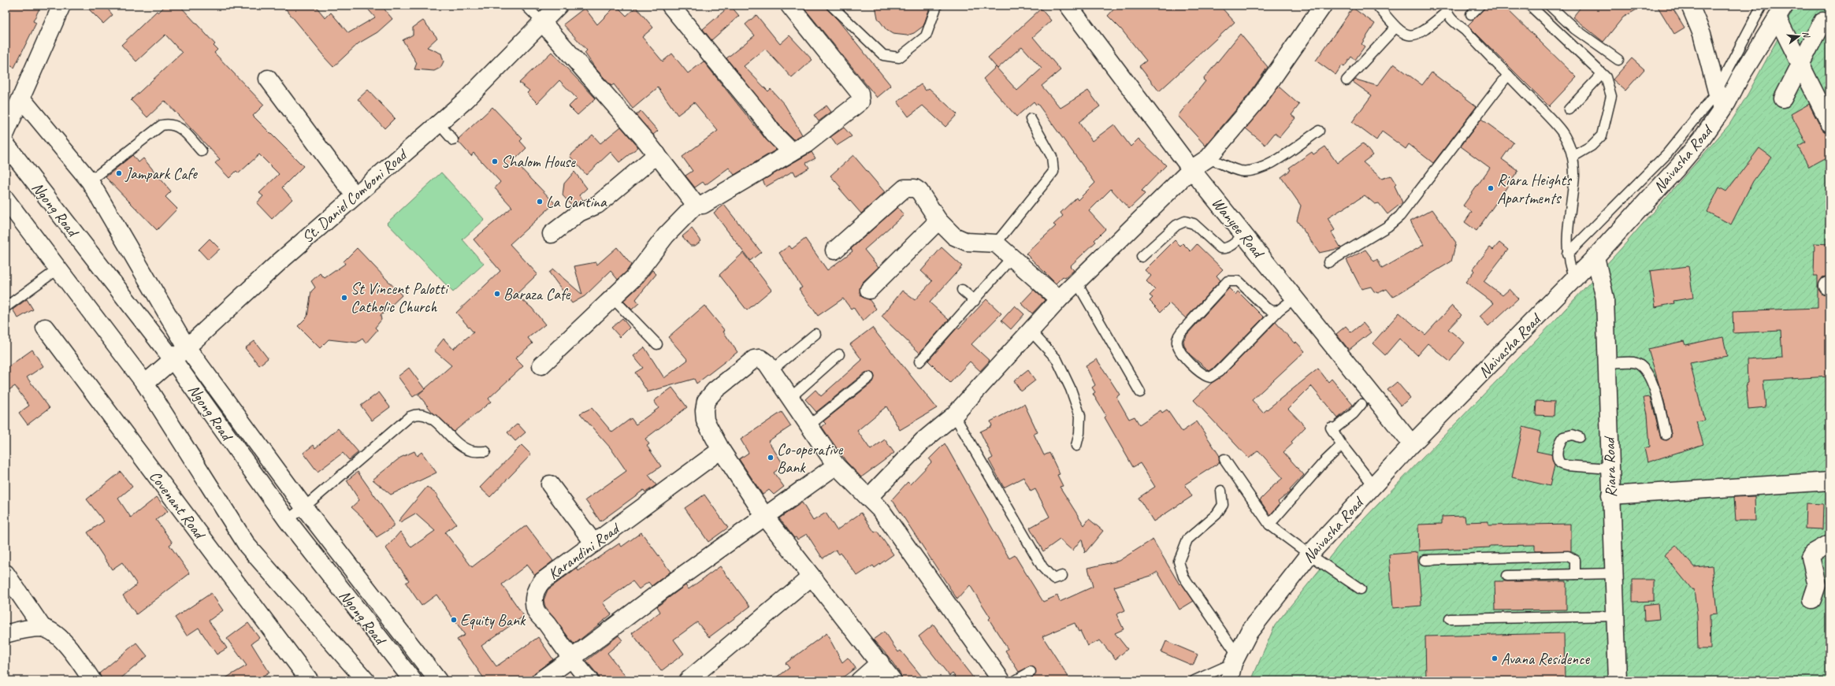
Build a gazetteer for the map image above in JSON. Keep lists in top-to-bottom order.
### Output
{
  "streets": {
    "street": [
      "Naivasha Road",
      "St. Daniel Comboni Road",
      "Ngong Road",
      "Wanyee Road",
      "Riara Road",
      "Covenant Road",
      "Karandini Road"
    ]
  },
  "crossings": [
    ["Naivasha Road", "Wanyee Road"],
    ["Naivasha Road", "Riara Road"],
    ["St. Daniel Comboni Road", "Ngong Road"]
  ],
  "places": [
    "Shalom House",
    "Jampark Cafe",
    "Riara Heights Apartments",
    "La Cantina",
    "Baraza Cafe",
    "St Vincent Palotti Catholic Church",
    "Co-operative Bank",
    "Equity Bank",
    "Avana Residence"
  ],
  "north": "right"
}
